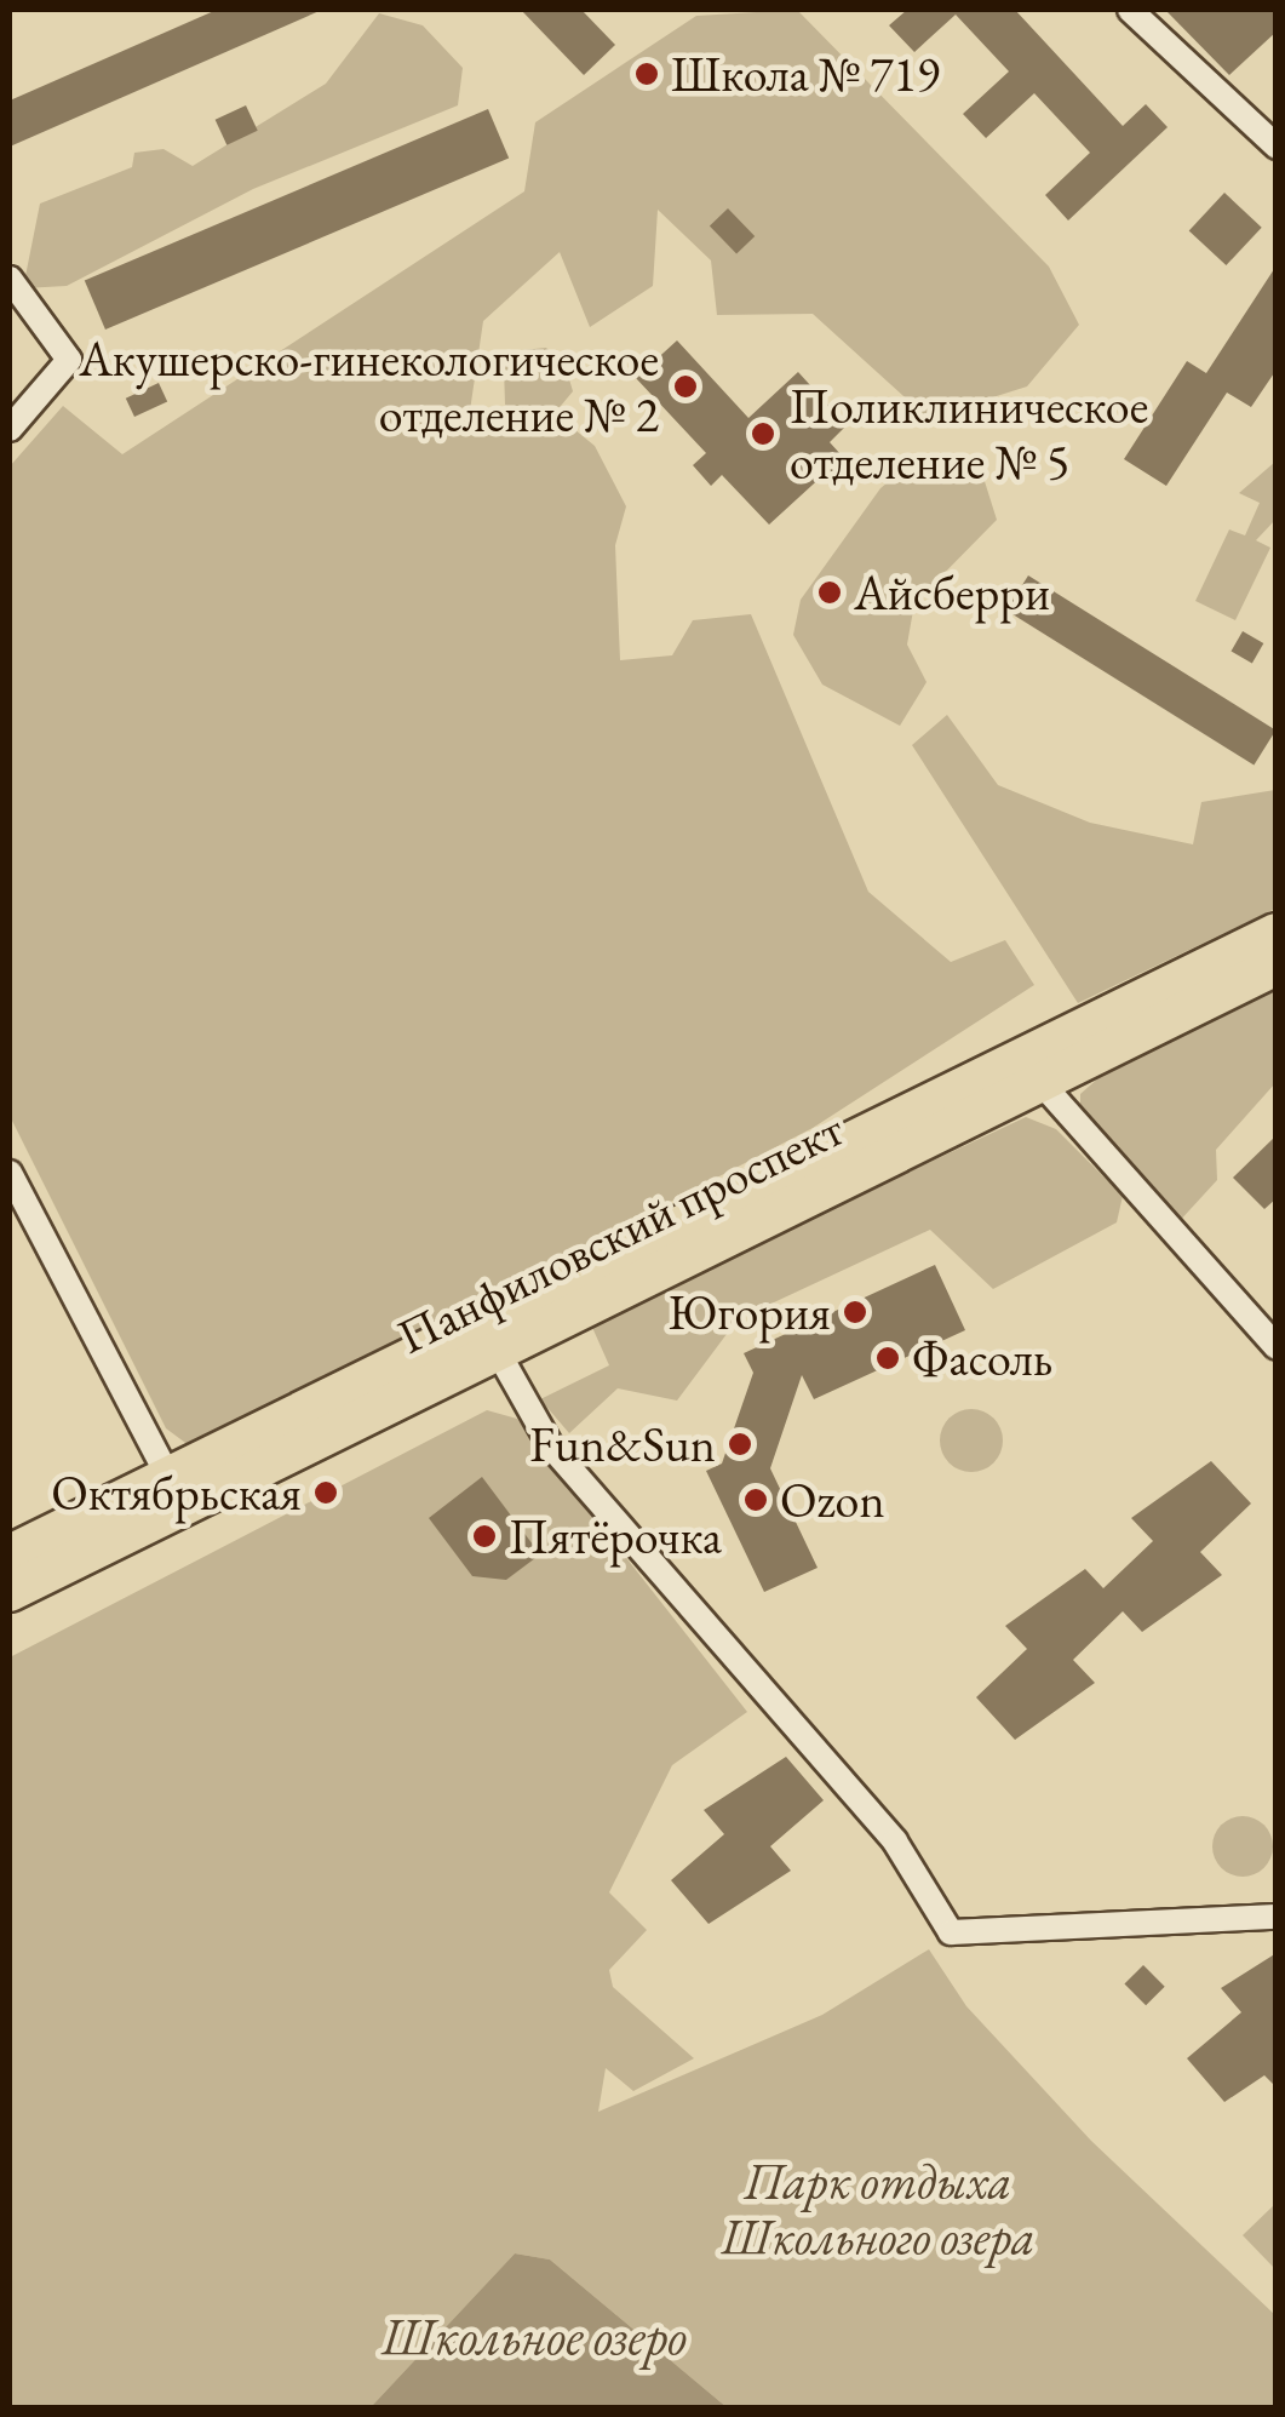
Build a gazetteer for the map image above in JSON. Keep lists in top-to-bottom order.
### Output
{
  "streets": {
    "main road": ["Панфиловский проспект"]
  },
  "water": ["Школьное озеро"],
  "parks": ["Парк отдыха Школьного озера"],
  "places": [
    "Школа № 719",
    "Акушерско-гинекологическое отделение № 2",
    "Поликлиническое отделение № 5",
    "Айсберри",
    "Югория",
    "Фасоль",
    "Fun&Sun",
    "Октябрьская",
    "Ozon",
    "Пятёрочка"
  ]
}
